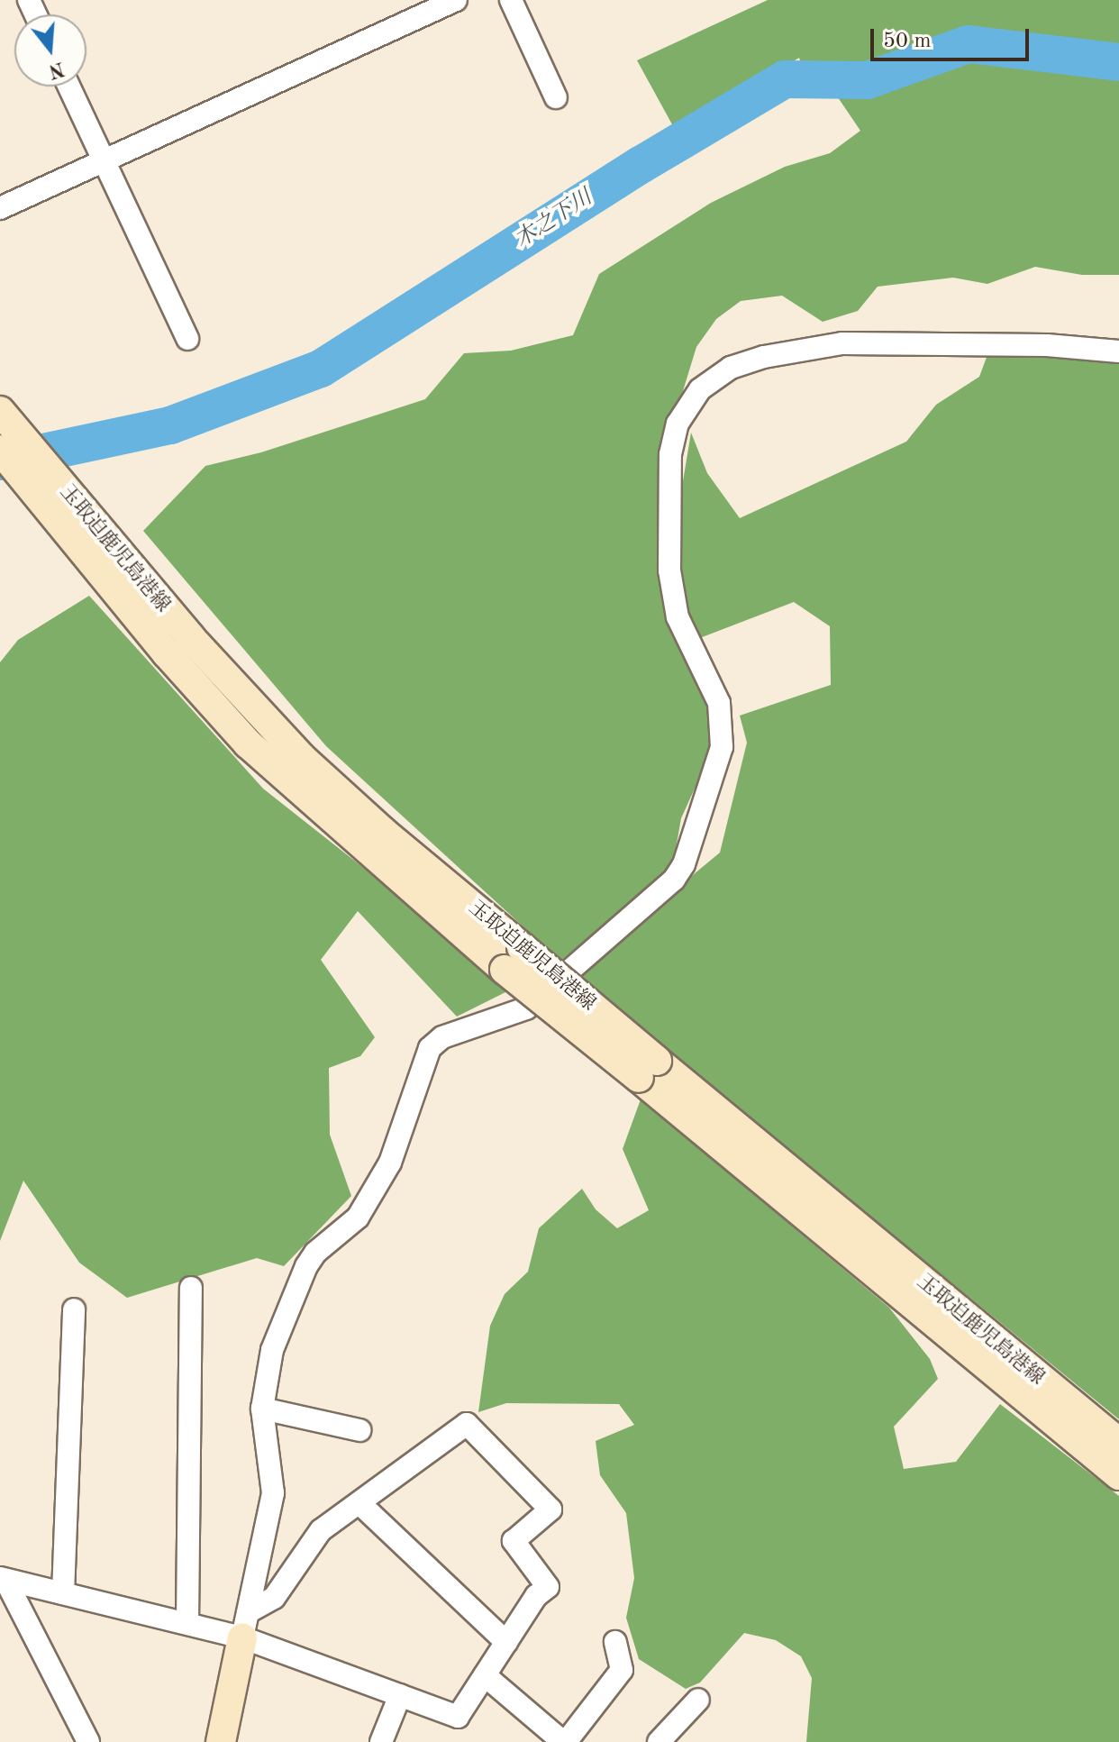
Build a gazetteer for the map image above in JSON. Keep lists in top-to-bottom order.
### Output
{
  "streets": {
    "main road": ["玉取迫鹿児島港線"]
  },
  "water": ["木之下川"],
  "scale_bar": "50 m",
  "north": "bottom"
}
